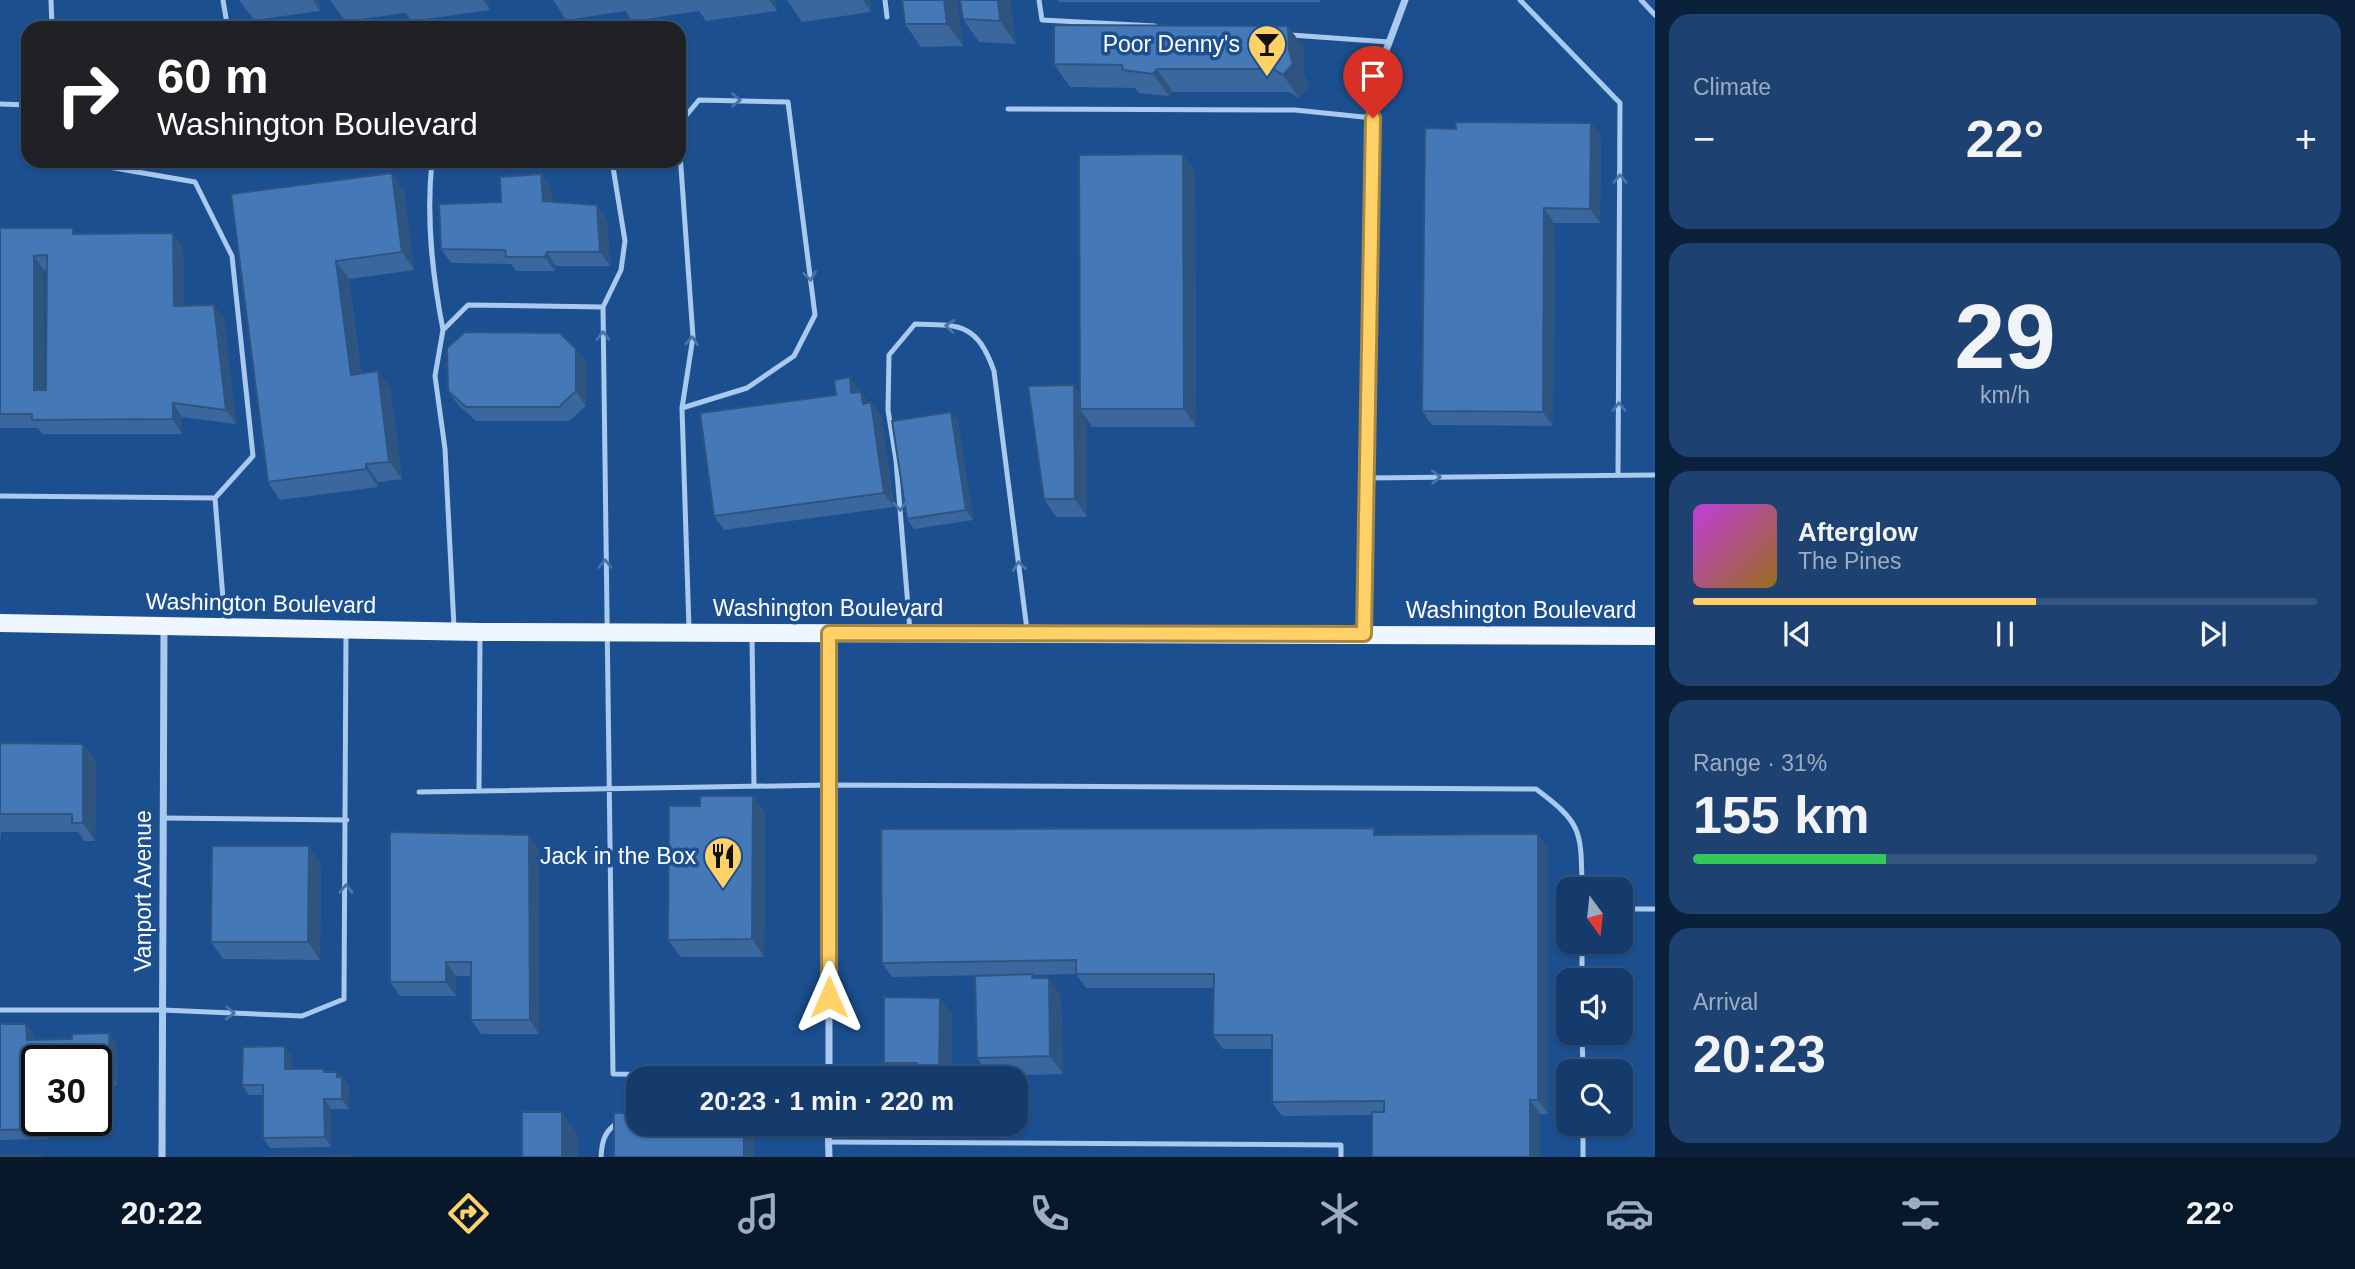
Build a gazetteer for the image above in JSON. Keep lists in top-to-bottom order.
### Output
{
  "streets": {
    "main road": ["Washington Boulevard"],
    "street": ["Vanport Avenue"]
  },
  "crossings": [
    ["Washington Boulevard", "Vanport Avenue"]
  ],
  "places": {
    "bar": ["Poor Denny's"],
    "restaurant": ["Jack in the Box"]
  },
  "north": "bottom",
  "page": {
    "tile": [
      "Climate",
      ["29", "km/h"],
      ["Range · 31%", "155 km"],
      ["Arrival", "20:23"]
    ],
    "turn": ["60 m", "Washington Boulevard"],
    "heat": ["−", "22°", "+"],
    "song": ["Afterglow", "The Pines"],
    "limit": "30",
    "trip": "20:23 · 1 min · 220 m",
    "tabs": ["20:22", "22°"]
  }
}
